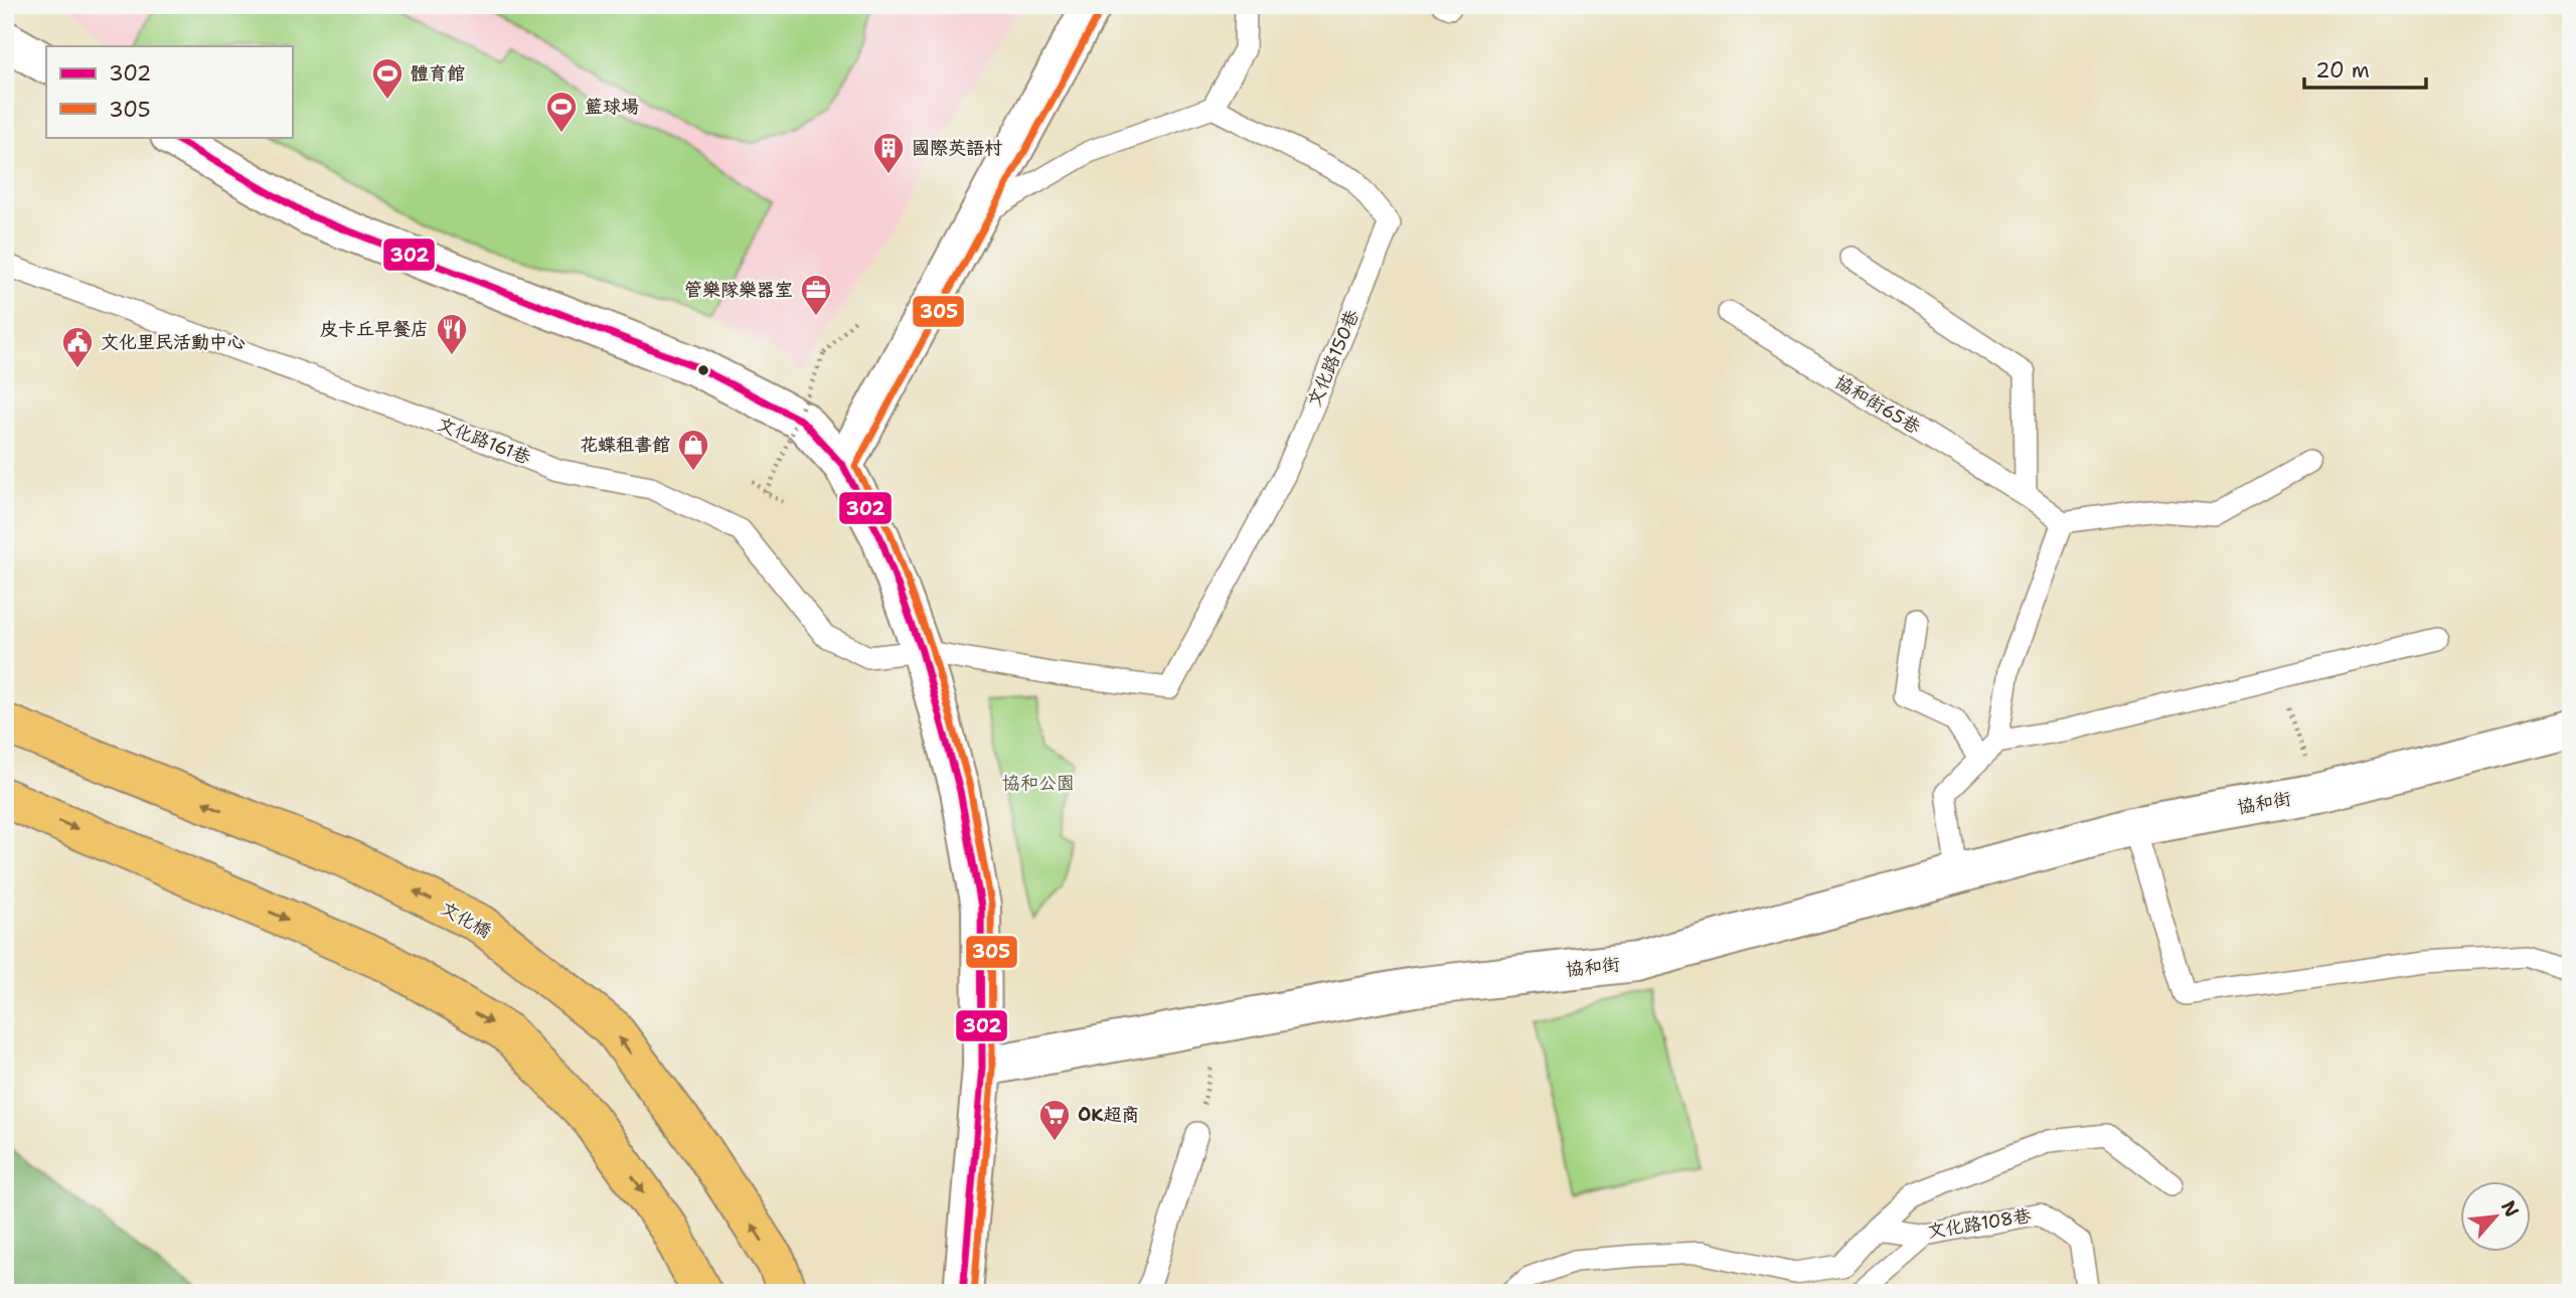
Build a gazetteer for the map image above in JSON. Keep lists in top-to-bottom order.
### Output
{
  "streets": {
    "main road": ["文化橋"],
    "street": ["協和街"],
    "lane": [
      "文化路150巷",
      "協和街65巷",
      "文化路161巷",
      "文化路108巷"
    ]
  },
  "crossings": [
    ["文化路150巷", "文化路161巷"]
  ],
  "parks": ["協和公園"],
  "places": {
    "sports": ["體育館", "籃球場"],
    "building": ["國際英語村"],
    "office": ["管樂隊樂器室"],
    "restaurant": ["皮卡丘早餐店"],
    "public building": ["文化里民活動中心"],
    "shop": ["花蝶租書館"],
    "supermarket": ["OK超商"]
  },
  "lines": ["transit line 305", "transit line 302"],
  "legend": ["302", "305"],
  "scale_bar": "20 m",
  "north": "top right"
}
